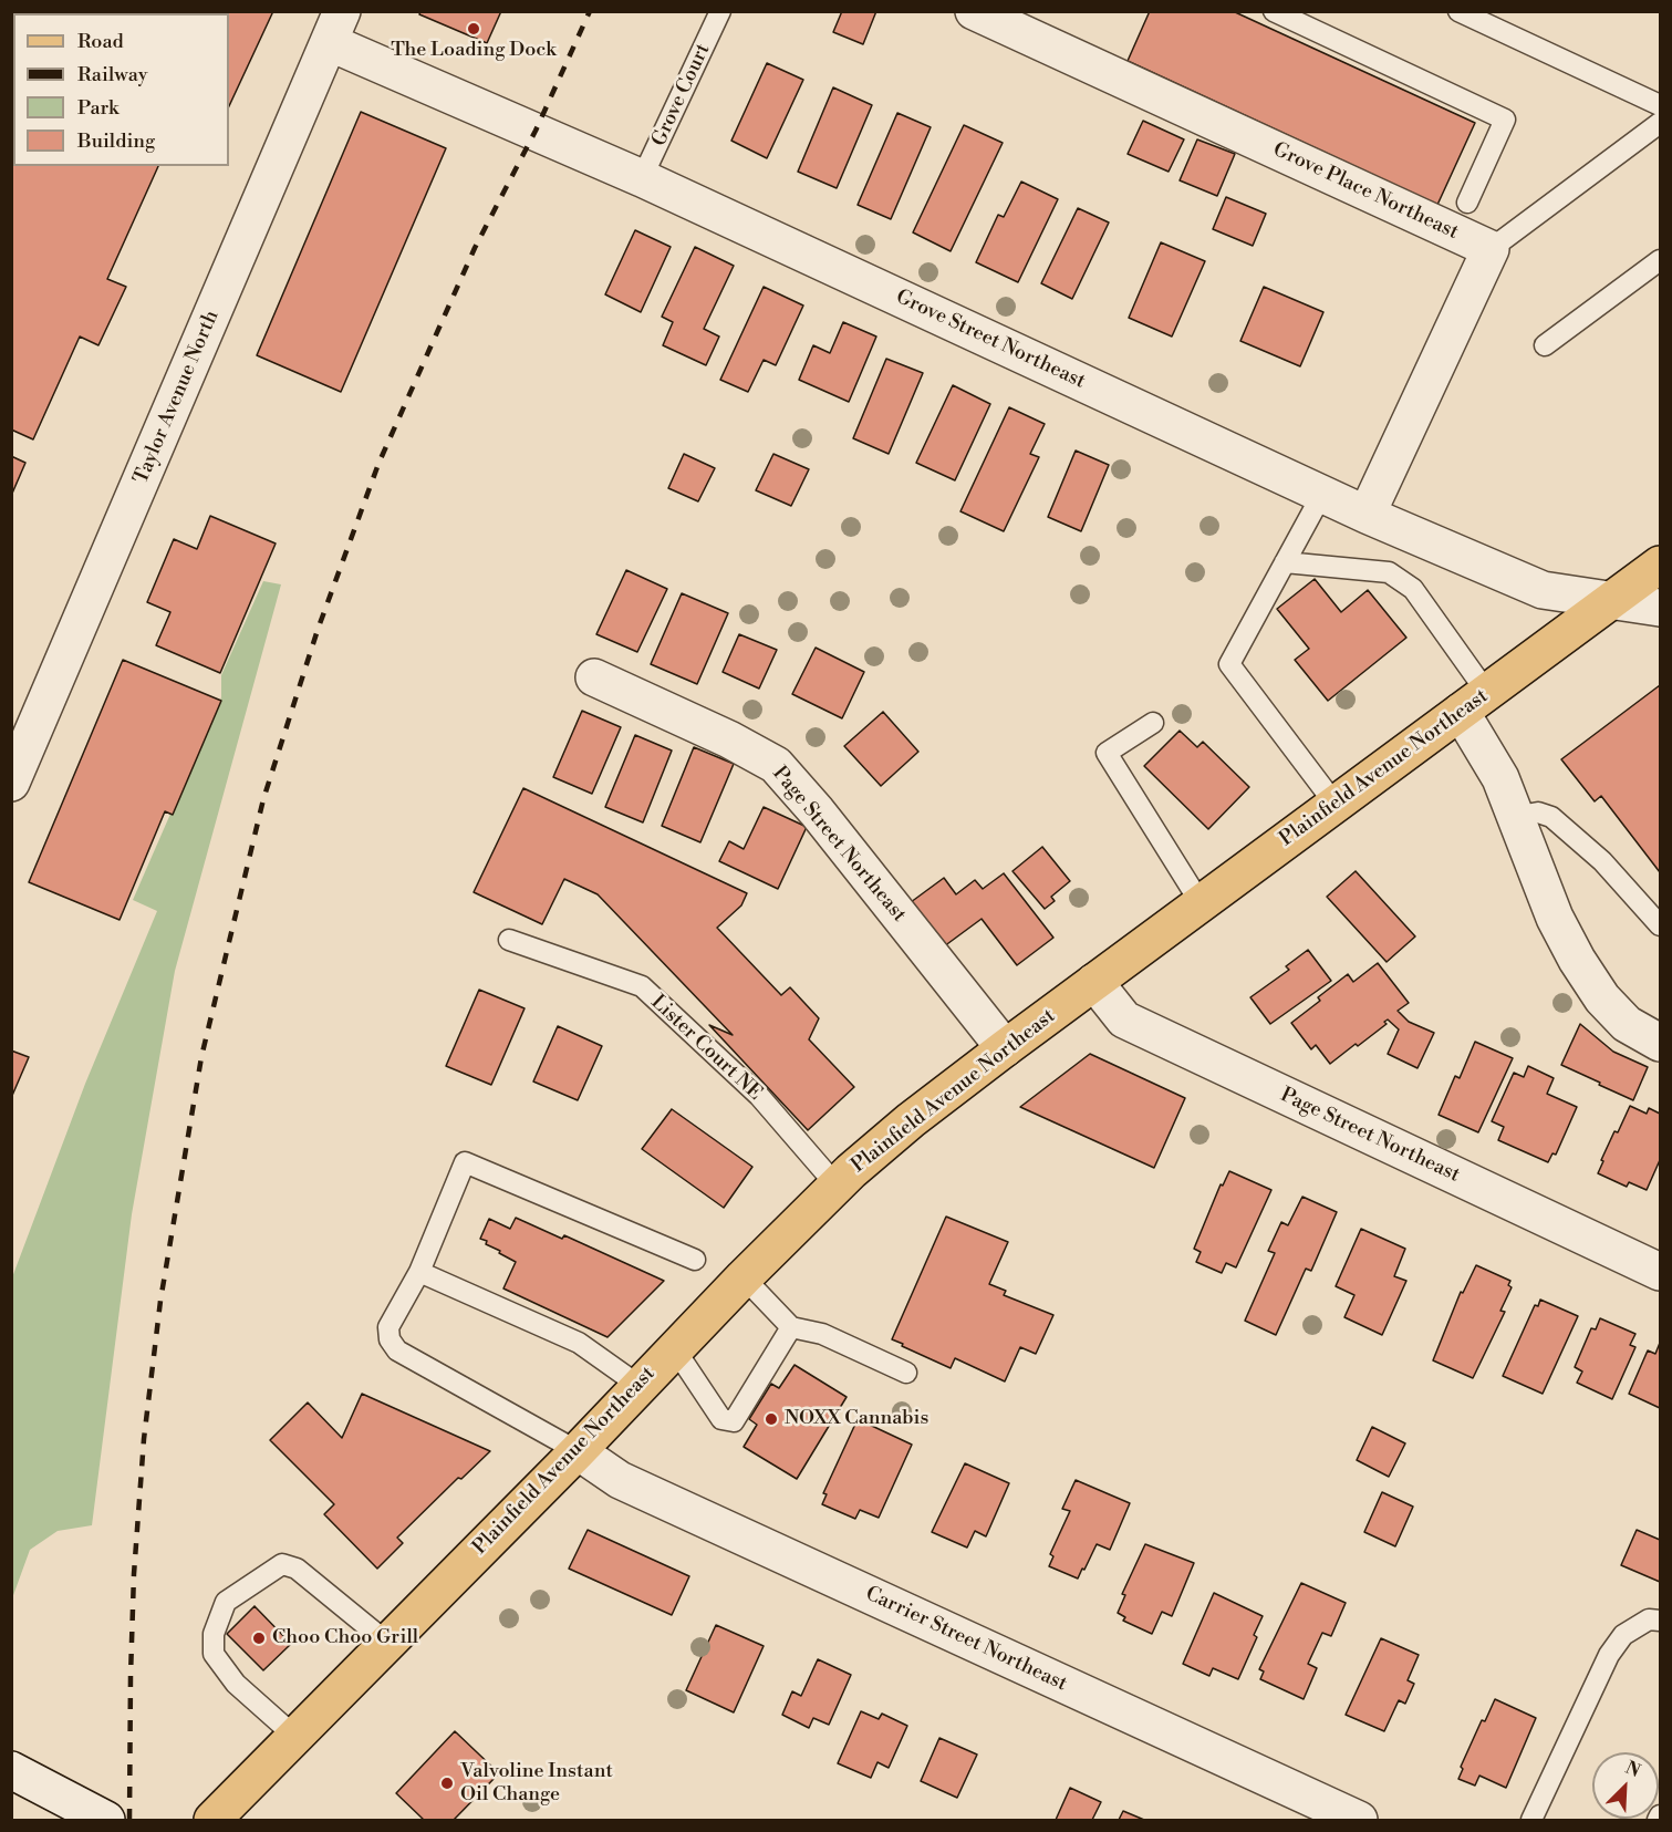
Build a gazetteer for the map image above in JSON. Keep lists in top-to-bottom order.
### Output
{
  "streets": {
    "main road": ["Plainfield Avenue Northeast"],
    "street": [
      "Grove Place Northeast",
      "Grove Street Northeast",
      "Taylor Avenue North",
      "Page Street Northeast",
      "Carrier Street Northeast"
    ],
    "lane": ["Grove Court", "Lister Court NE"]
  },
  "crossings": [
    ["Grove Court", "Grove Street Northeast"],
    ["Grove Street Northeast", "Taylor Avenue North"],
    ["Grove Street Northeast", "Plainfield Avenue Northeast"],
    ["Plainfield Avenue Northeast", "Page Street Northeast"],
    ["Plainfield Avenue Northeast", "Lister Court NE"],
    ["Plainfield Avenue Northeast", "Carrier Street Northeast"]
  ],
  "places": [
    "The Loading Dock",
    "NOXX Cannabis",
    "Choo Choo Grill",
    "Valvoline Instant Oil Change"
  ],
  "legend": [
    "Road",
    "Railway",
    "Park",
    "Building"
  ],
  "north": "top right"
}
